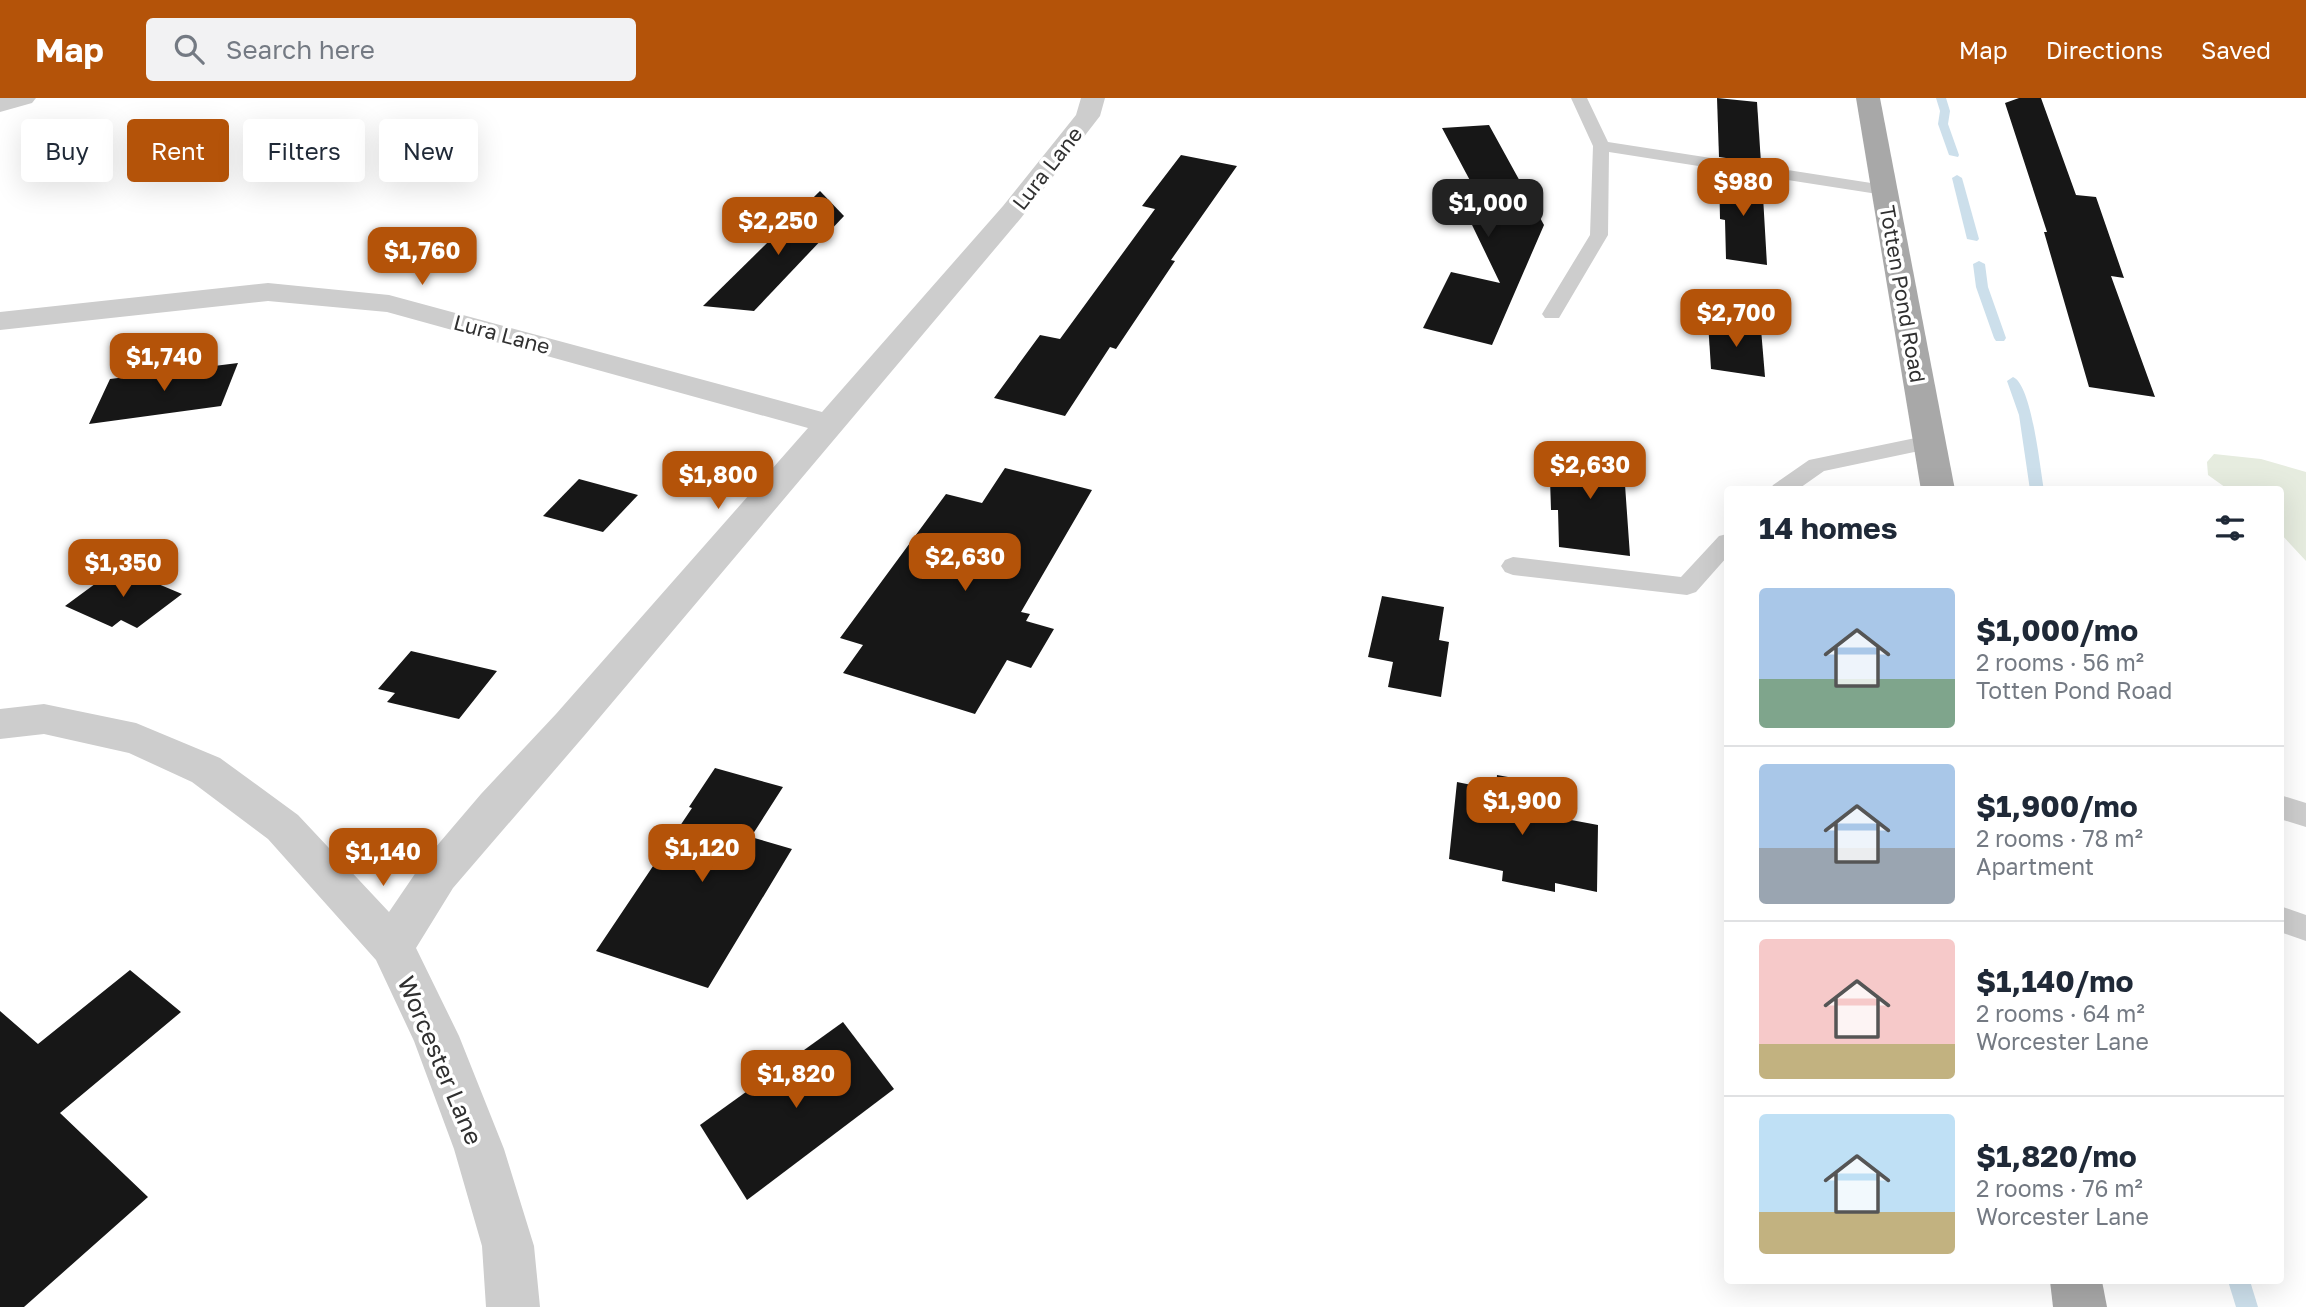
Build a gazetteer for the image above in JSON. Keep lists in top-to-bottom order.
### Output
{
  "streets": {
    "main road": ["Totten Pond Road"],
    "street": ["Lura Lane", "Worcester Lane"]
  },
  "crossings": [
    ["Lura Lane", "Worcester Lane"]
  ],
  "page": {
    "header": "Map",
    "search": "Search here",
    "nav": ["Map", "Directions", "Saved"],
    "chip": [
      "Buy",
      "Rent",
      "Filters",
      "New"
    ],
    "price": [
      "$980",
      "$1,000",
      "$2,250",
      "$1,760",
      "$2,700",
      "$1,740",
      "$2,630",
      "$1,800",
      "$2,630",
      "$1,350",
      "$1,900",
      "$1,120",
      "$1,140",
      "$1,820"
    ],
    "heading": "14 homes",
    "list": [
      {
        "name": "$1,000/mo",
        "note": "2 rooms · 56 m² · Totten Pond Road"
      },
      {
        "name": "$1,900/mo",
        "note": "2 rooms · 78 m² · Apartment"
      },
      {
        "name": "$1,140/mo",
        "note": "2 rooms · 64 m² · Worcester Lane"
      },
      {
        "name": "$1,820/mo",
        "note": "2 rooms · 76 m² · Worcester Lane"
      }
    ]
  }
}
